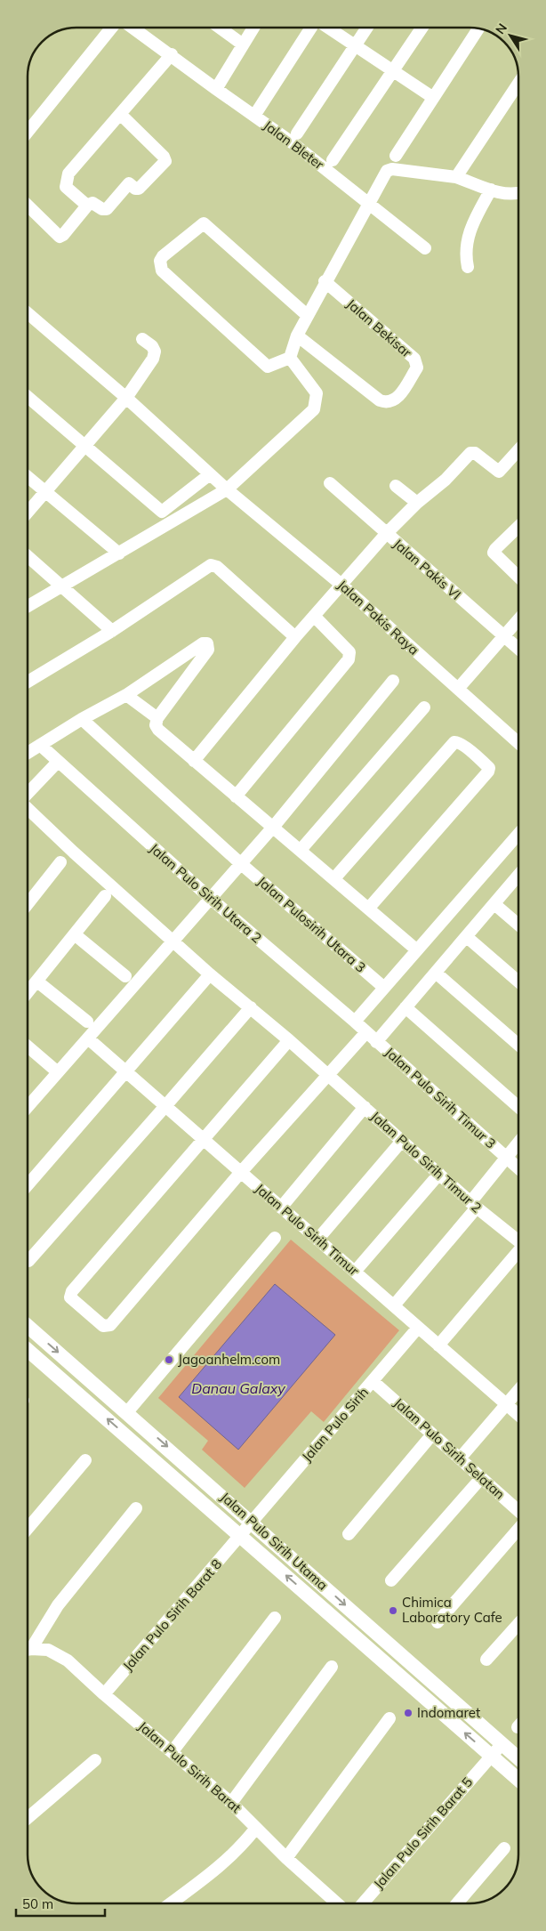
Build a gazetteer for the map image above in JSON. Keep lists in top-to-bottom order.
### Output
{
  "streets": {
    "main road": ["Jalan Pulo Sirih Utama"],
    "street": [
      "Jalan Bleter",
      "Jalan Bekisar",
      "Jalan Pakis VI",
      "Jalan Pakis Raya",
      "Jalan Pulo Sirih Utara 2",
      "Jalan Pulosirih Utara 3",
      "Jalan Pulo Sirih Timur 3",
      "Jalan Pulo Sirih Timur 2",
      "Jalan Pulo Sirih Timur",
      "Jalan Pulo Sirih",
      "Jalan Pulo Sirih Selatan",
      "Jalan Pulo Sirih Barat 8",
      "Jalan Pulo Sirih Barat",
      "Jalan Pulo Sirih Barat 5"
    ]
  },
  "crossings": [
    ["Jalan Pulo Sirih Utara 2", "Jalan Pulo Sirih Timur 3"],
    ["Jalan Pulo Sirih Timur", "Jalan Pulo Sirih"],
    ["Jalan Pulo Sirih", "Jalan Pulo Sirih Selatan"],
    ["Jalan Pulo Sirih", "Jalan Pulo Sirih Utama"],
    ["Jalan Pulo Sirih", "Jalan Pulo Sirih Barat 8"],
    ["Jalan Pulo Sirih Utama", "Jalan Pulo Sirih Barat 8"],
    ["Jalan Pulo Sirih Utama", "Jalan Pulo Sirih Barat 5"],
    ["Jalan Pulo Sirih Barat 8", "Jalan Pulo Sirih Barat"]
  ],
  "water": ["Danau Galaxy"],
  "places": ["Jagoanhelm.com", "Chimica Laboratory Cafe", "Indomaret"],
  "scale_bar": "50 m",
  "north": "top left"
}
